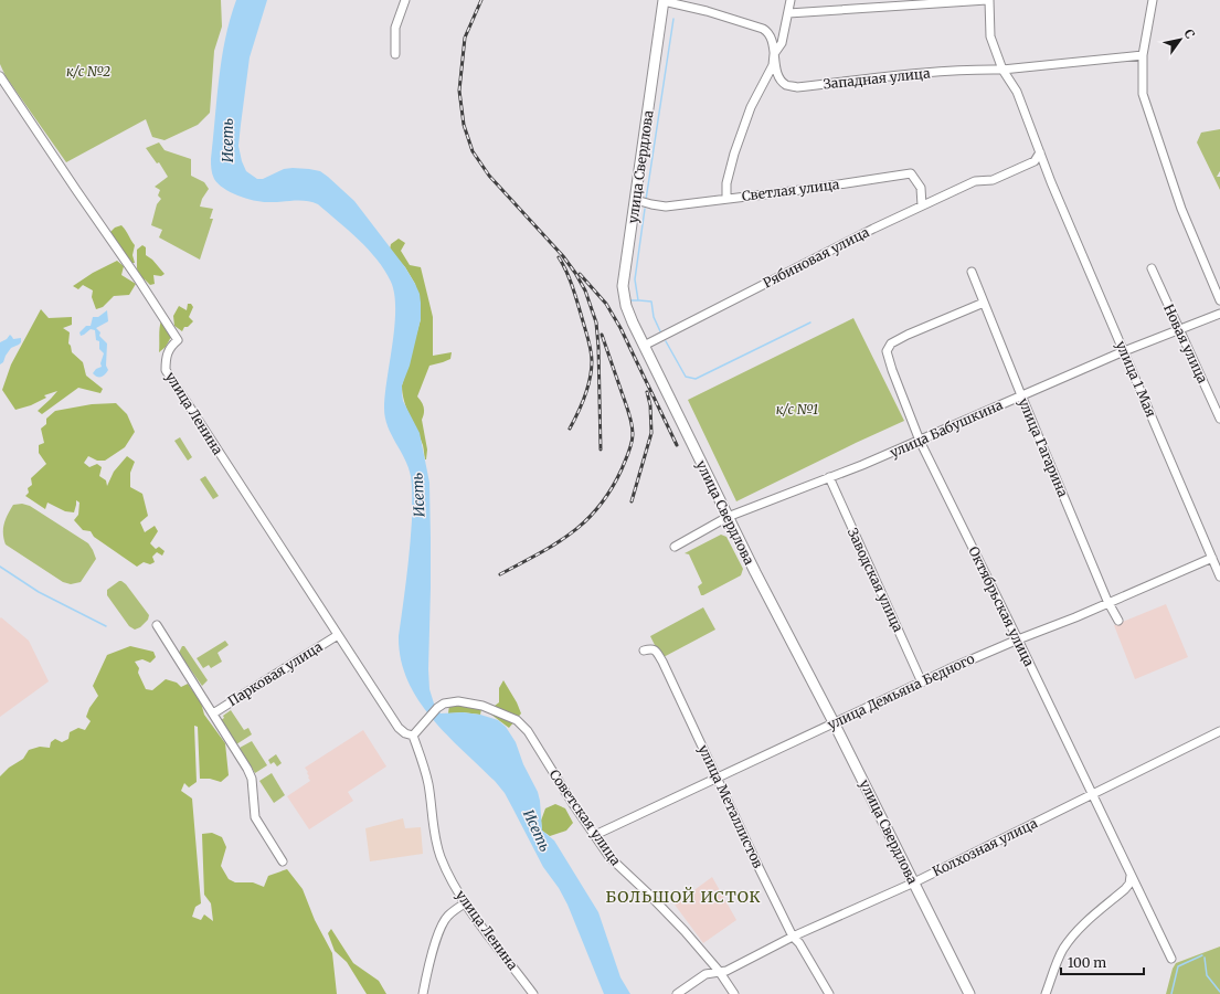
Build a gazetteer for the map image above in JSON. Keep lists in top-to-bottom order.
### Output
{
  "streets": {
    "main road": ["улица Свердлова"],
    "street": [
      "Западная улица",
      "Светлая улица",
      "Рябиновая улица",
      "Новая улица",
      "улица 1 Мая",
      "улица Ленина",
      "улица Бабушкина",
      "улица Гагарина",
      "Заводская улица",
      "Октябрьская улица",
      "Парковая улица",
      "улица Демьяна Бедного",
      "улица Металлистов",
      "Советская улица",
      "Колхозная улица"
    ]
  },
  "crossings": [
    ["Западная улица", "улица Свердлова"],
    ["Западная улица", "Светлая улица"],
    ["Западная улица", "улица 1 Мая"],
    ["улица Свердлова", "Светлая улица"],
    ["улица Свердлова", "Рябиновая улица"],
    ["улица Свердлова", "улица Бабушкина"],
    ["улица Свердлова", "улица Демьяна Бедного"],
    ["улица Свердлова", "Колхозная улица"],
    ["Светлая улица", "Рябиновая улица"],
    ["Рябиновая улица", "улица 1 Мая"],
    ["Новая улица", "улица Бабушкина"],
    ["улица 1 Мая", "улица Бабушкина"],
    ["улица 1 Мая", "улица Демьяна Бедного"],
    ["улица Ленина", "Парковая улица"],
    ["улица Ленина", "Советская улица"],
    ["улица Бабушкина", "улица Гагарина"],
    ["улица Бабушкина", "Заводская улица"],
    ["улица Бабушкина", "Октябрьская улица"],
    ["улица Гагарина", "Октябрьская улица"],
    ["улица Гагарина", "улица Демьяна Бедного"],
    ["Заводская улица", "улица Демьяна Бедного"],
    ["Октябрьская улица", "улица Демьяна Бедного"],
    ["Октябрьская улица", "Колхозная улица"],
    ["улица Демьяна Бедного", "улица Металлистов"],
    ["улица Демьяна Бедного", "Советская улица"],
    ["улица Металлистов", "Колхозная улица"],
    ["Советская улица", "Колхозная улица"]
  ],
  "districts": ["БОЛЬШОЙ ИСТОК"],
  "water": ["Исеть"],
  "parks": ["к/с №2", "к/с №1"],
  "scale_bar": "100 m",
  "north": "top right"
}
